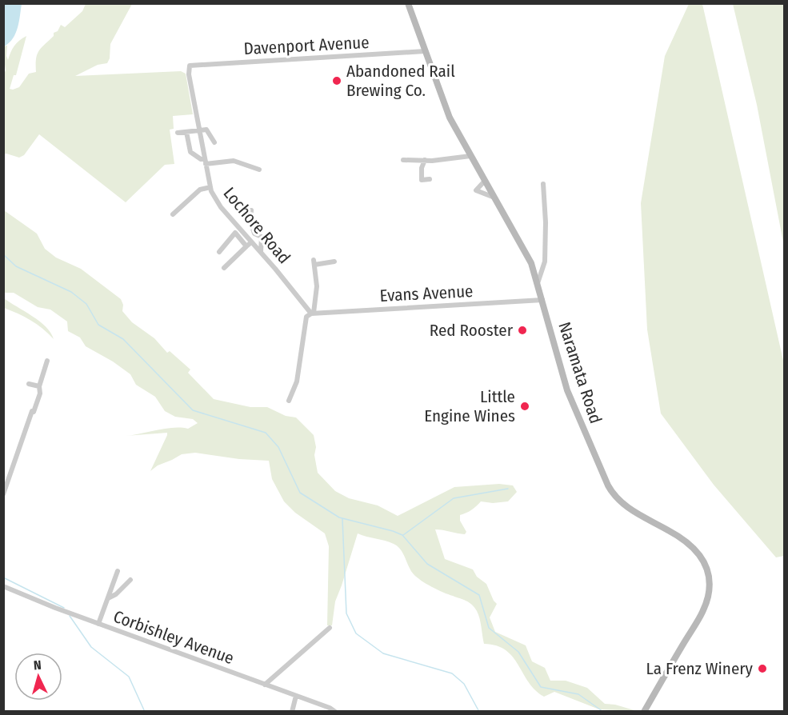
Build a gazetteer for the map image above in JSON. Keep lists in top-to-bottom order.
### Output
{
  "streets": {
    "main road": ["Naramata Road"],
    "street": [
      "Davenport Avenue",
      "Lochore Road",
      "Evans Avenue",
      "Corbishley Avenue"
    ]
  },
  "crossings": [
    ["Davenport Avenue", "Lochore Road"],
    ["Davenport Avenue", "Naramata Road"],
    ["Lochore Road", "Evans Avenue"],
    ["Evans Avenue", "Naramata Road"]
  ],
  "places": [
    "Abandoned Rail Brewing Co.",
    "Red Rooster",
    "Little Engine Wines",
    "La Frenz Winery"
  ],
  "north": "top"
}
